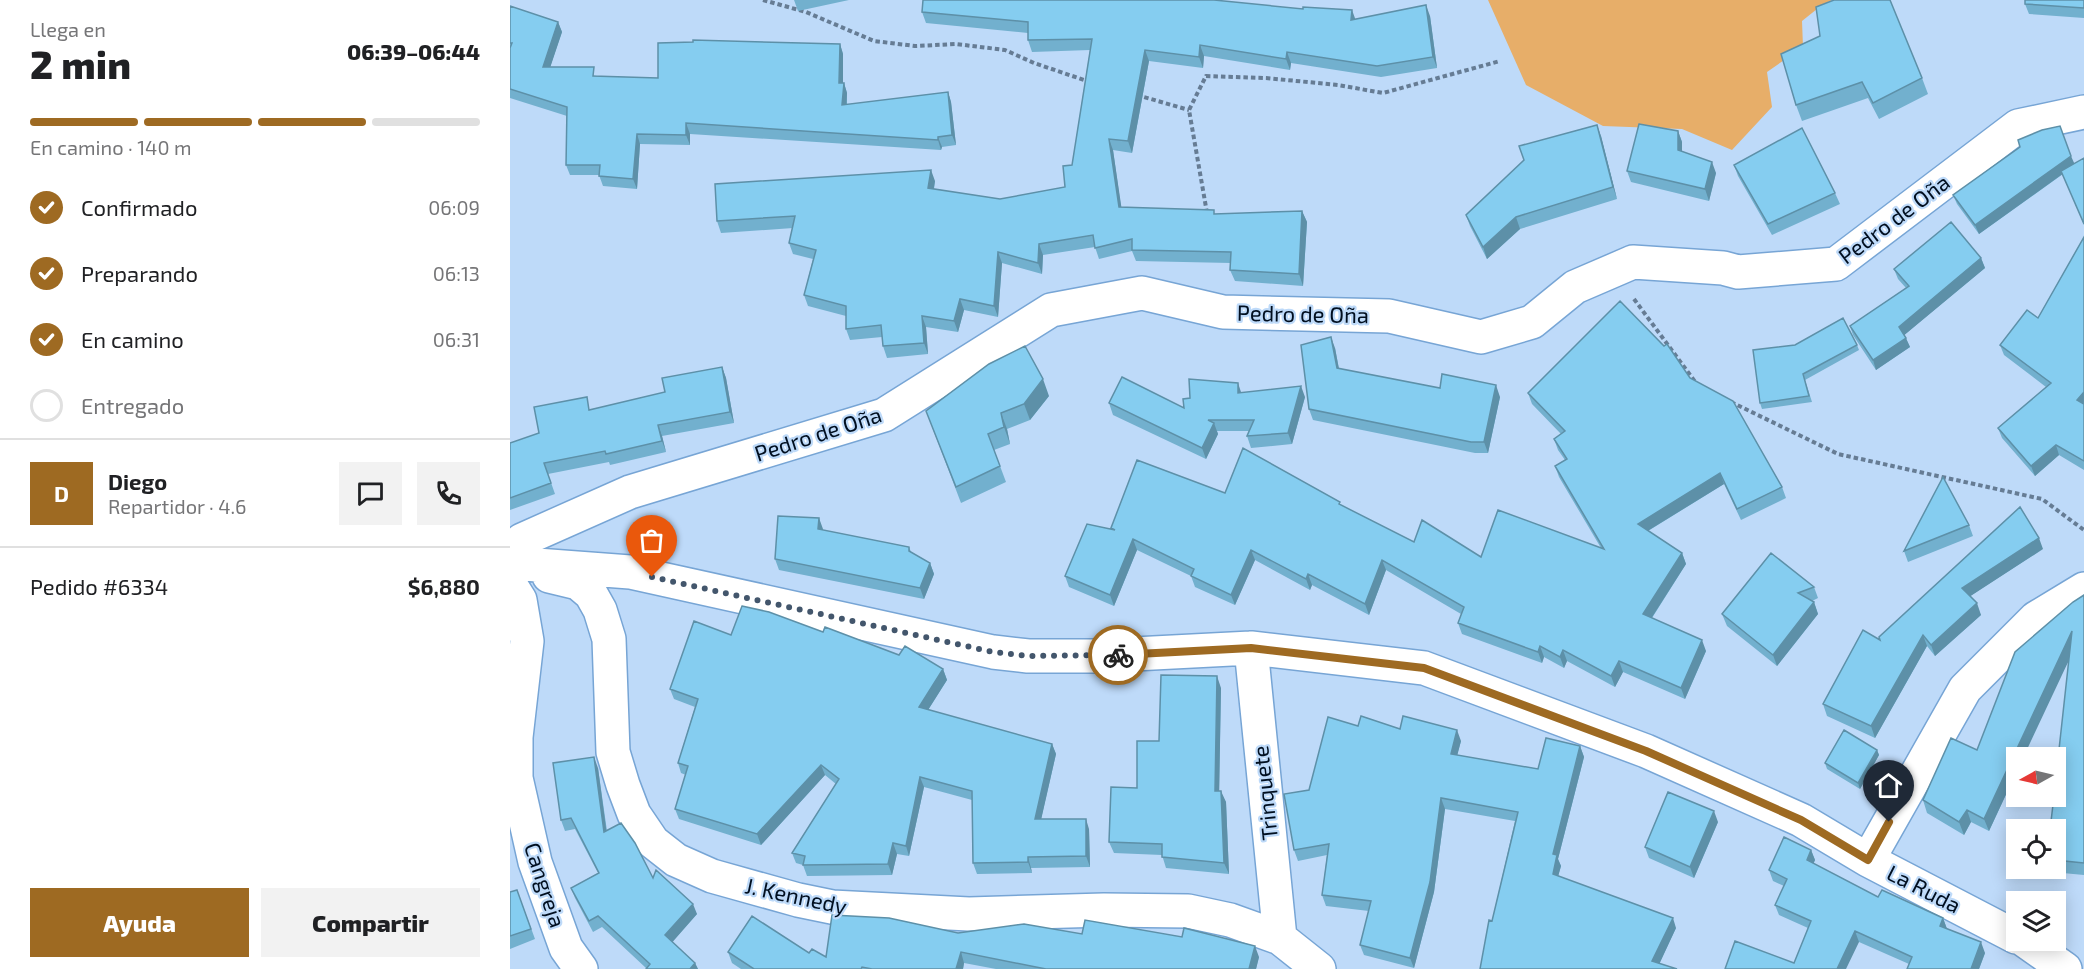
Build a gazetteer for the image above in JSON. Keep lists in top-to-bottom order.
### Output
{
  "streets": {
    "street": [
      "Pedro de Oña",
      "Trinquete",
      "Cangreja",
      "La Ruda",
      "J. Kennedy"
    ]
  },
  "crossings": [
    ["Trinquete", "La Ruda"],
    ["Trinquete", "J. Kennedy"],
    ["La Ruda", "J. Kennedy"]
  ],
  "north": "left",
  "page": {
    "heading": ["2 min", "Llega en", "06:39–06:44"],
    "panel": [
      "Diego",
      "Repartidor · 4.6",
      "Pedido #6334",
      "$6,880"
    ],
    "bar": "En camino · 140 m",
    "list": [
      ["Confirmado", "06:09"],
      ["Preparando", "06:13"],
      ["En camino", "06:31"],
      "Entregado"
    ],
    "round": "D",
    "buttons": ["Ayuda", "Compartir"]
  }
}
